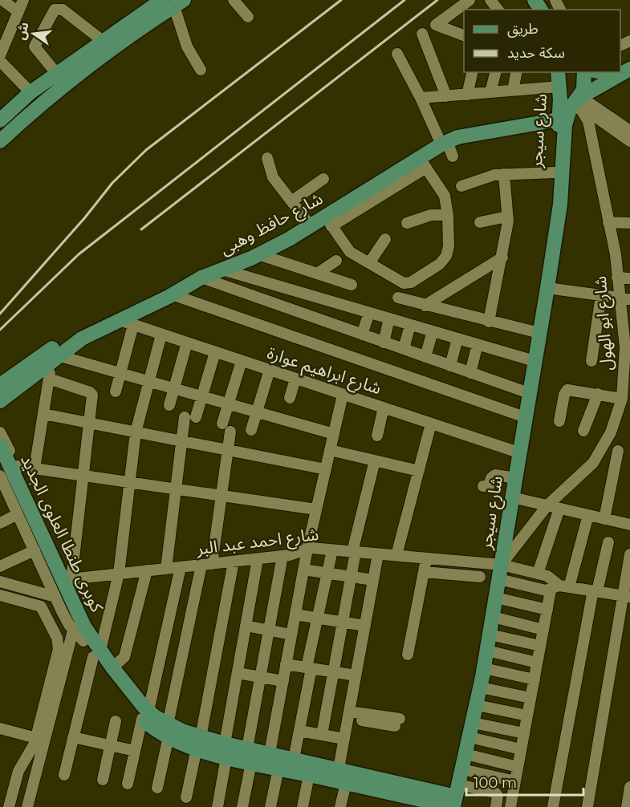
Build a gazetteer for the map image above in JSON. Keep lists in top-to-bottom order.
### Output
{
  "streets": {
    "main road": ["شارع سيجر", "شارع حافظ وهبى", "كوبرى طنطا العلوى الجديد"],
    "street": ["شارع ابو الهول", "شارع ابراهيم عوارة", "شارع احمد عبد البر"]
  },
  "crossings": [
    ["شارع سيجر", "شارع حافظ وهبى"],
    ["شارع سيجر", "شارع ابو الهول"],
    ["شارع سيجر", "شارع ابراهيم عوارة"],
    ["شارع سيجر", "شارع احمد عبد البر"],
    ["شارع حافظ وهبى", "شارع ابراهيم عوارة"],
    ["شارع ابو الهول", "شارع احمد عبد البر"],
    ["كوبرى طنطا العلوى الجديد", "شارع احمد عبد البر"]
  ],
  "legend": ["طريق", "سكة حديد"],
  "scale_bar": "100 m",
  "north": "left"
}
